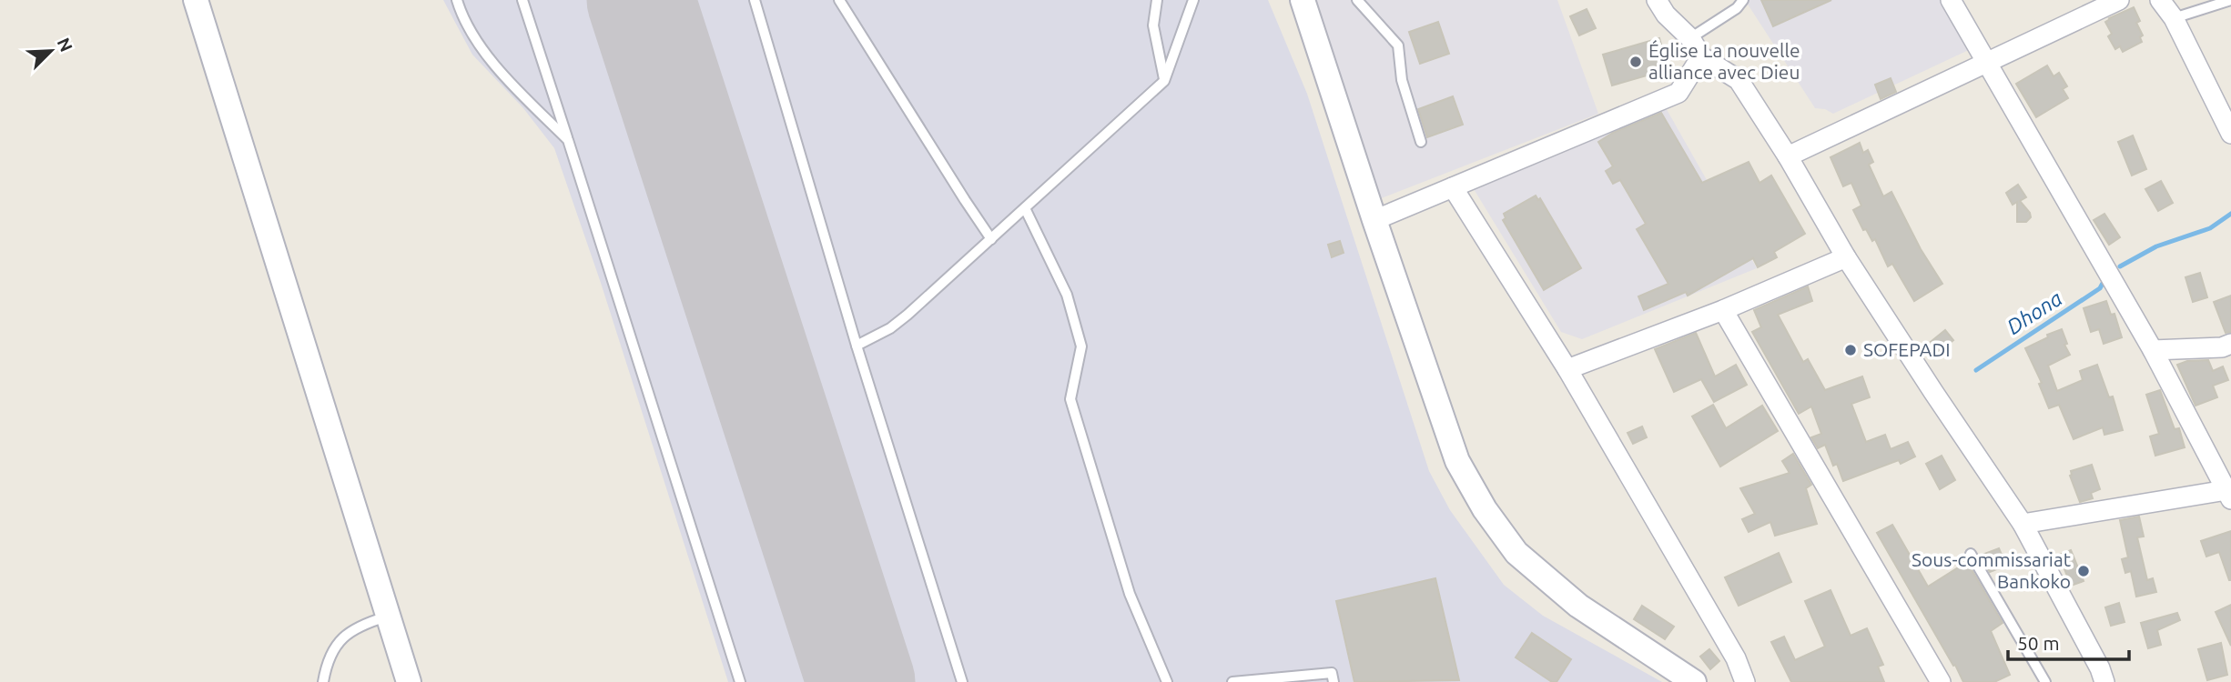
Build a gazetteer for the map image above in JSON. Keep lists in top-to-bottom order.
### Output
{
  "water": ["Dhona"],
  "places": ["Église La nouvelle alliance avec Dieu", "SOFEPADI", "Sous-commissariat Bankoko"],
  "scale_bar": "50 m",
  "north": "top right"
}
